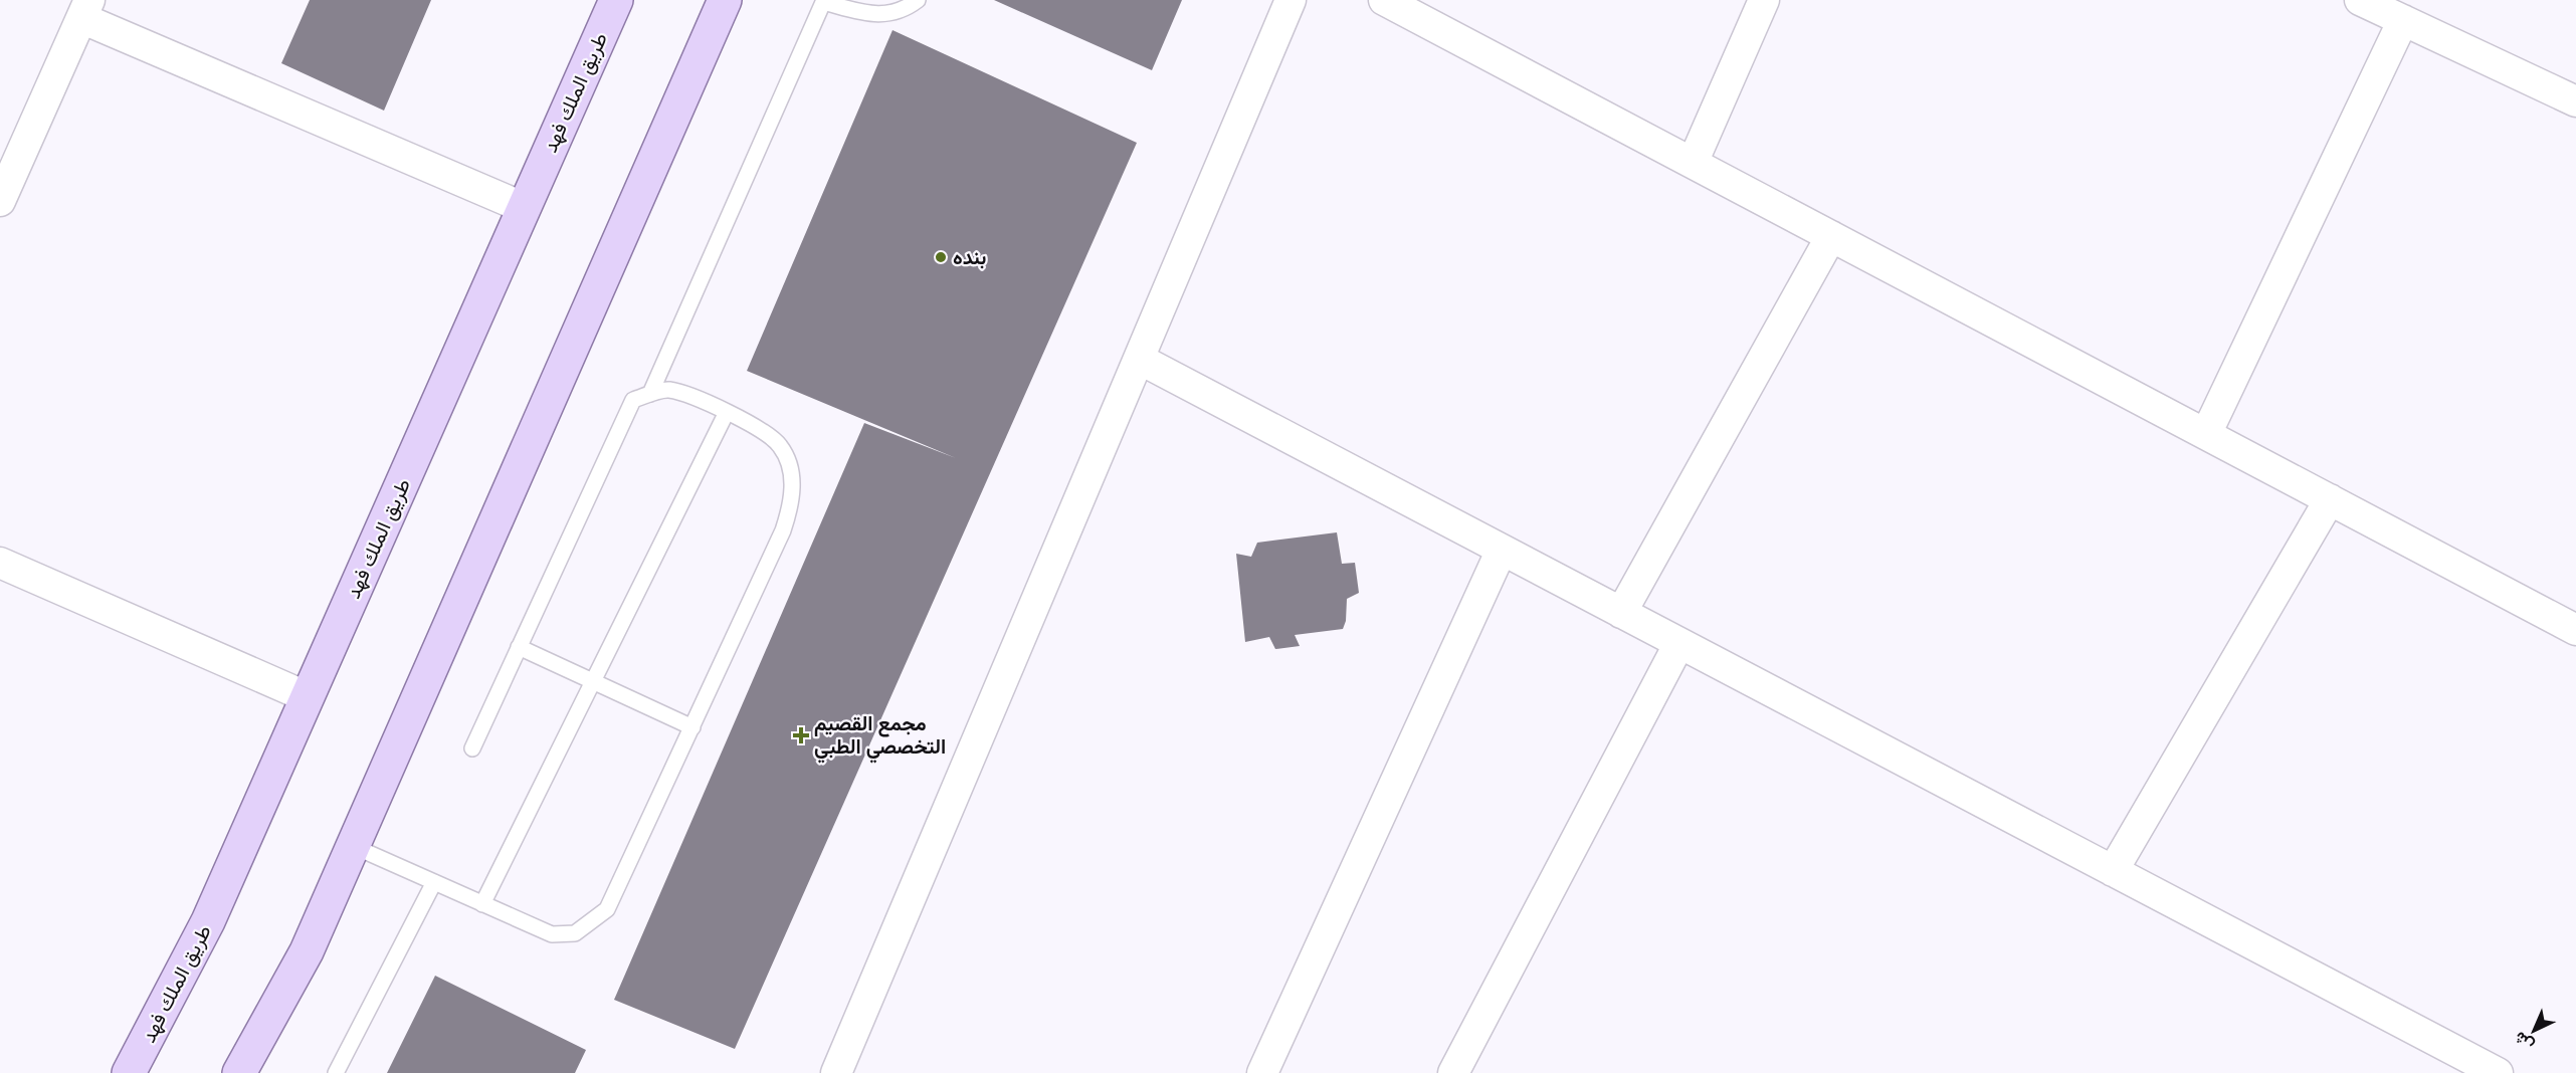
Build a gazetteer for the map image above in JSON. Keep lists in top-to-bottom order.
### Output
{
  "streets": {
    "main road": ["طريق الملك فهد"]
  },
  "places": {
    "other": ["بنده"],
    "health": ["مجمع القصيم التخصصي الطبي"]
  },
  "north": "bottom left"
}
